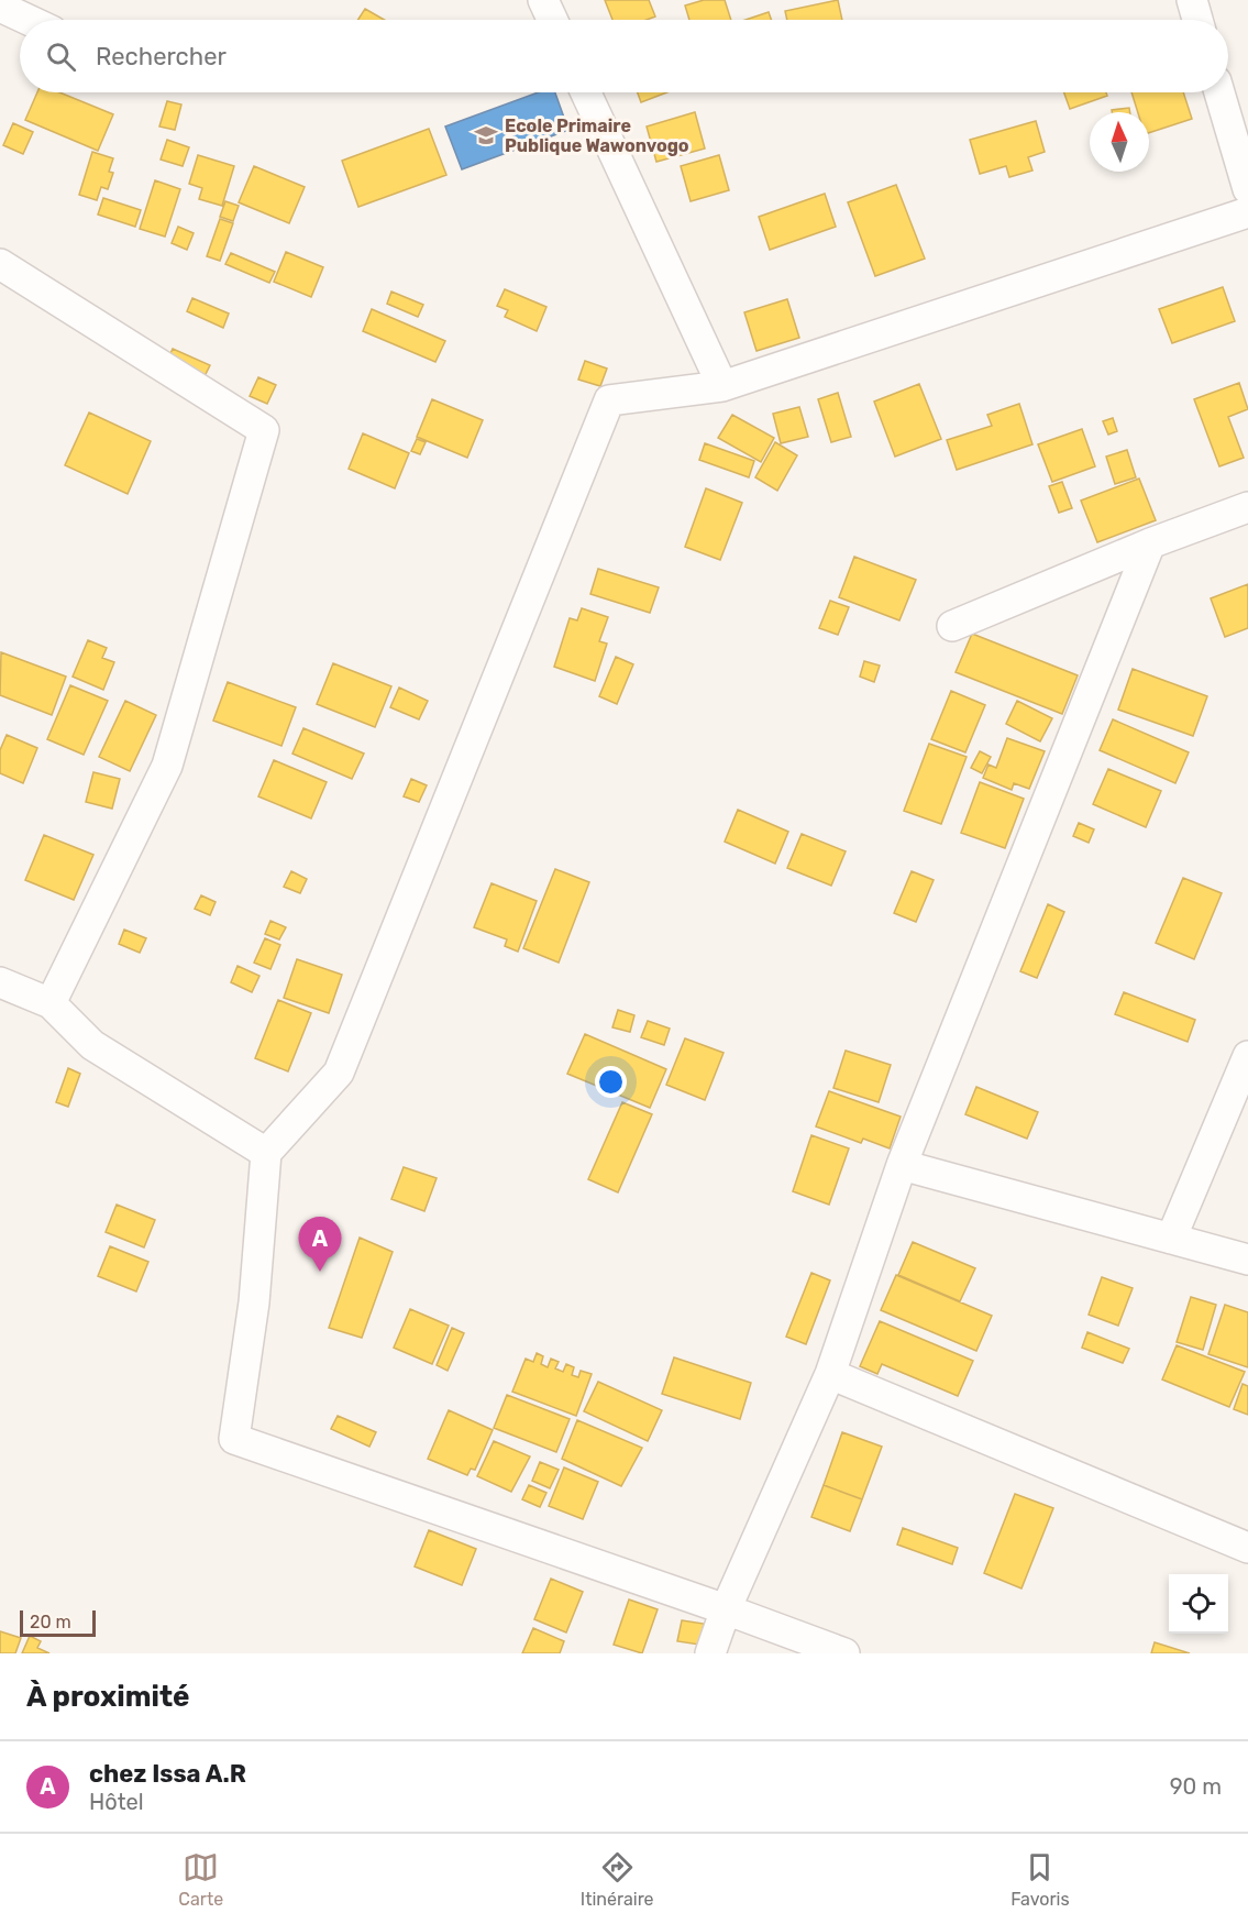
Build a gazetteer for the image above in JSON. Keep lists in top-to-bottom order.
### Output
{
  "places": {
    "school or university": ["Ecole Primaire Publique Wawonvogo"]
  },
  "scale_bar": "20 m",
  "north": "top",
  "page": {
    "search": "Rechercher",
    "pins": "A",
    "scale": "20 m",
    "heading": "À proximité",
    "list": [
      {
        "mark": "A",
        "name": "chez Issa A.R",
        "note": "Hôtel",
        "value": "90 m"
      }
    ],
    "nav": ["Carte", "Itinéraire", "Favoris"]
  }
}
